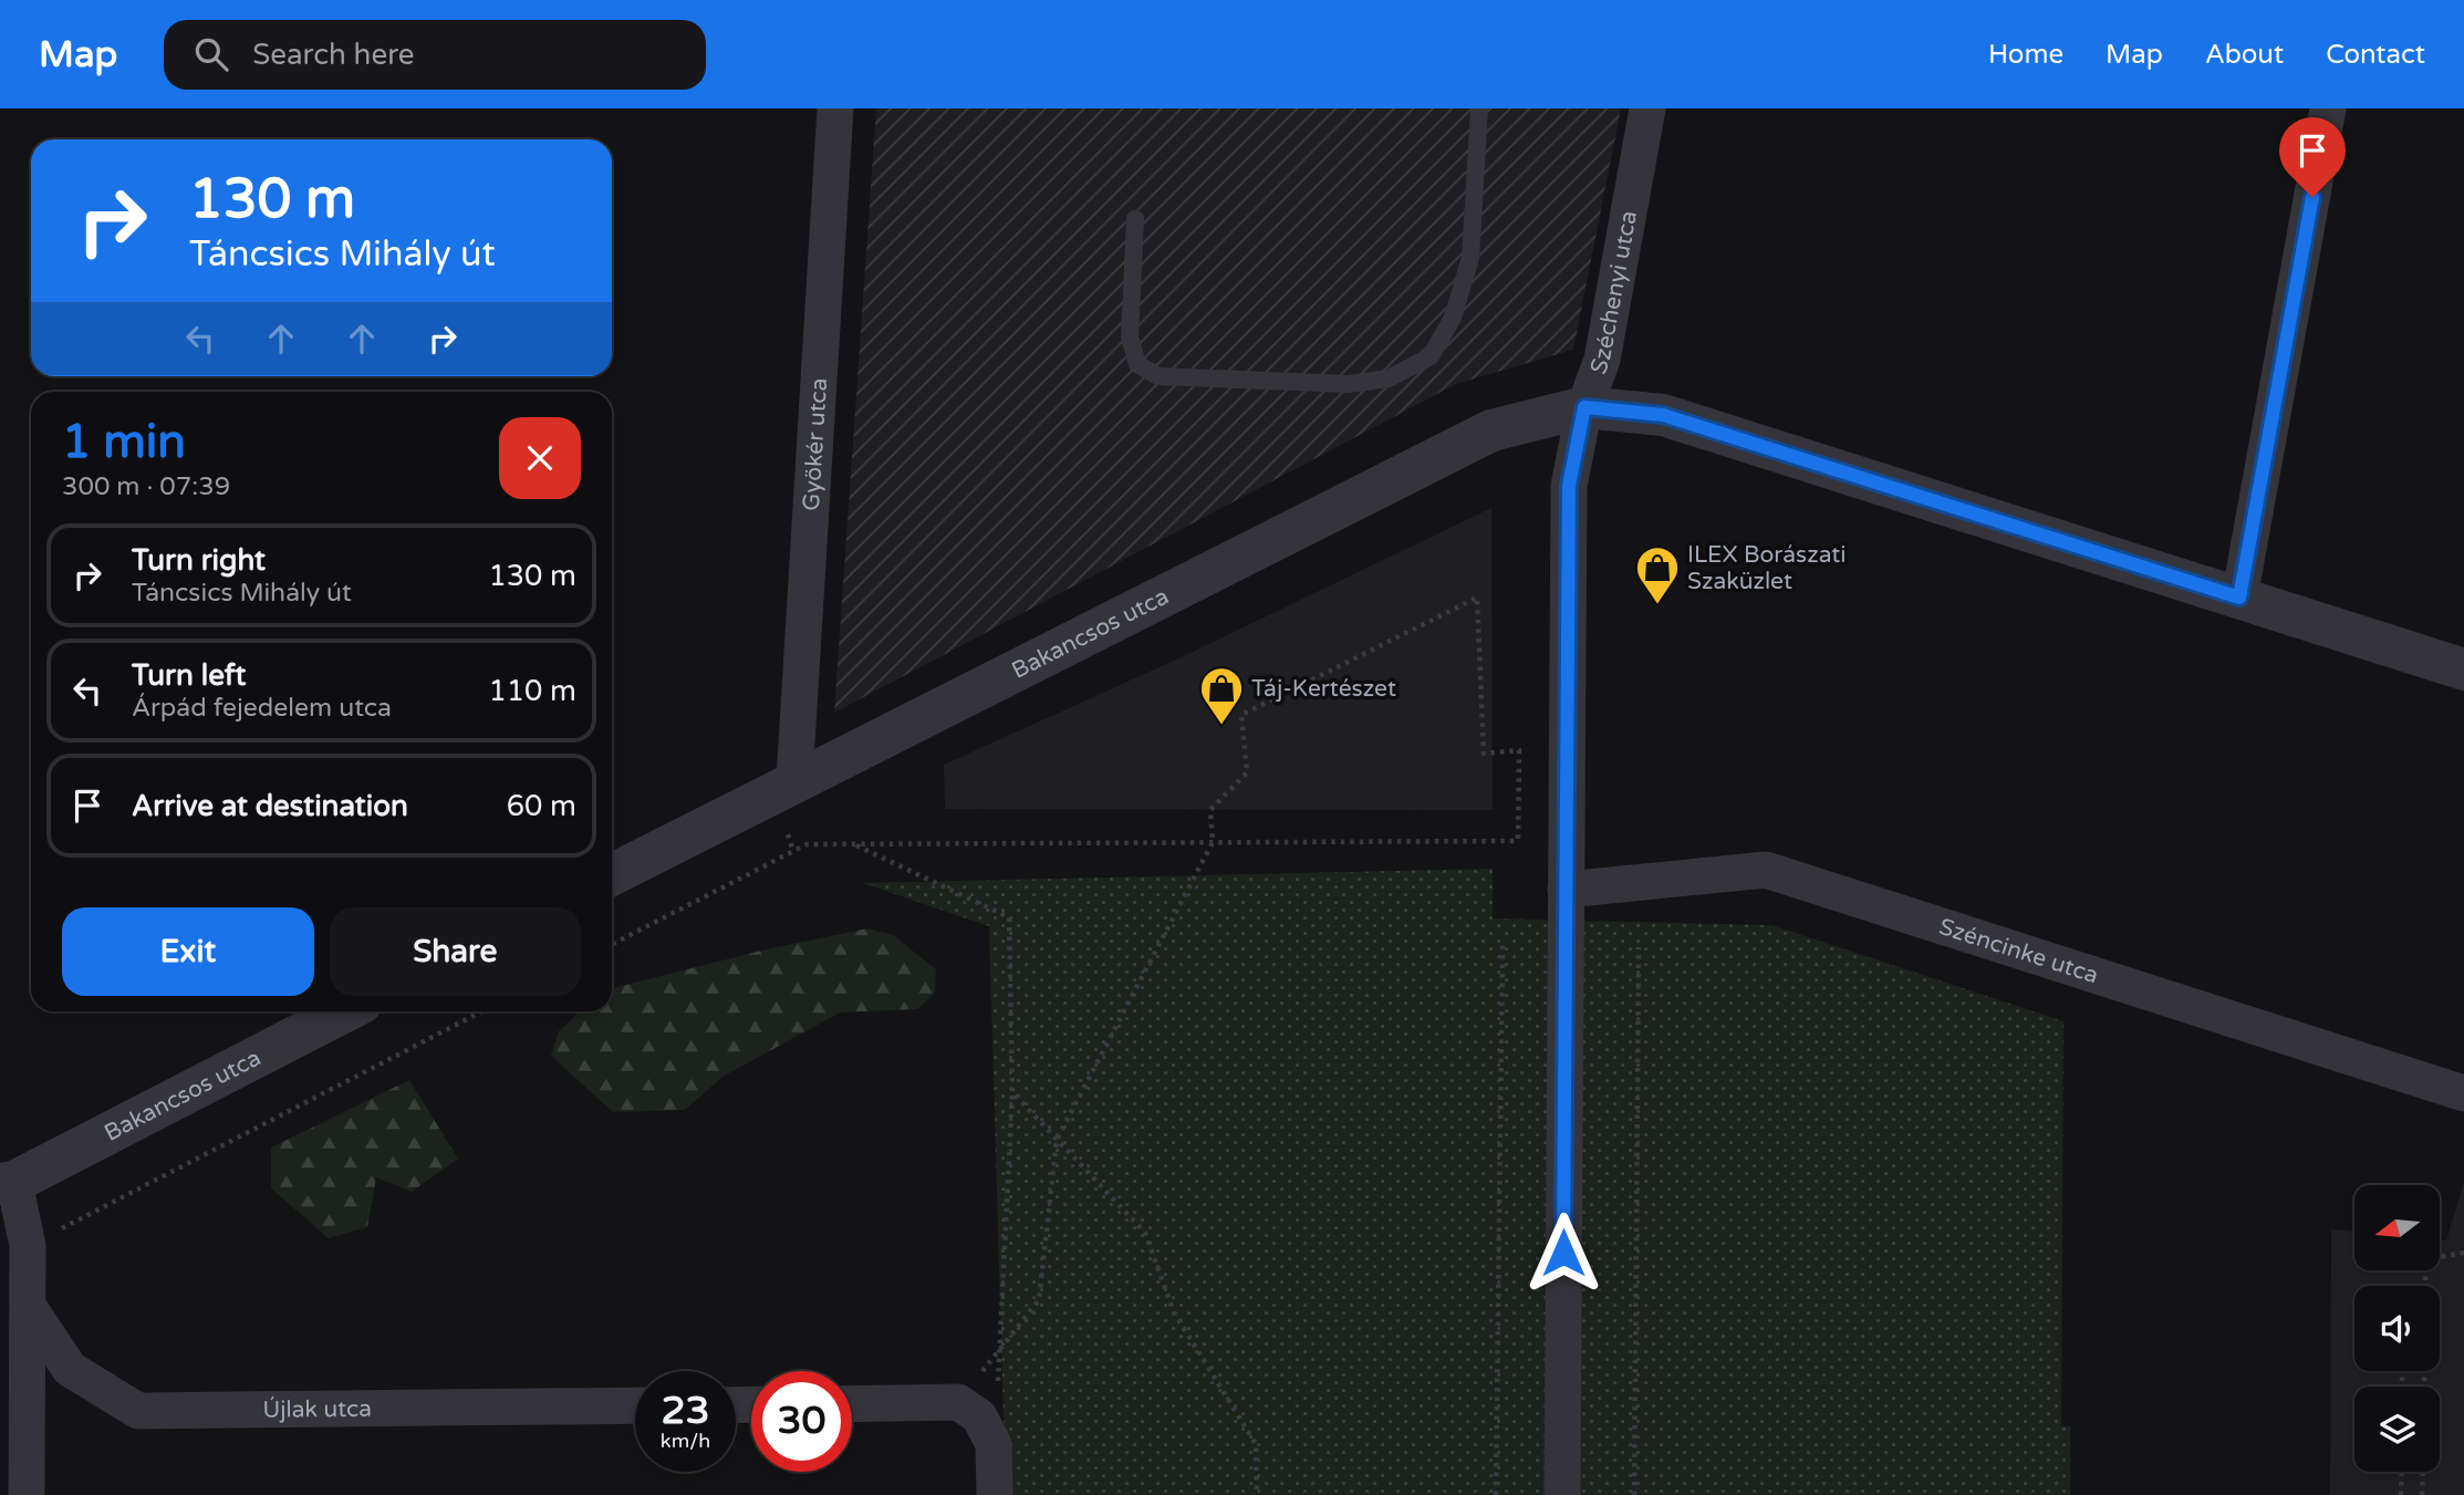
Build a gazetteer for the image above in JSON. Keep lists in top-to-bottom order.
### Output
{
  "streets": {
    "street": [
      "Széchenyi utca",
      "Gyökér utca",
      "Bakancsos utca",
      "Széncinke utca",
      "Újlak utca"
    ]
  },
  "crossings": [
    ["Széchenyi utca", "Bakancsos utca"],
    ["Széchenyi utca", "Széncinke utca"],
    ["Gyökér utca", "Bakancsos utca"]
  ],
  "places": {
    "shop": ["ILEX Borászati Szaküzlet", "Táj-Kertészet"]
  },
  "north": "left",
  "page": {
    "header": "Map",
    "search": "Search here",
    "nav": [
      "Home",
      "Map",
      "About",
      "Contact"
    ],
    "turn": ["130 m", "Táncsics Mihály út"],
    "heading": ["1 min", "300 m · 07:39"],
    "list": [
      {
        "name": "Turn right",
        "note": "Táncsics Mihály út",
        "value": "130 m"
      },
      {
        "name": "Turn left",
        "note": "Árpád fejedelem utca",
        "value": "110 m"
      },
      {
        "name": "Arrive at destination",
        "value": "60 m"
      }
    ],
    "buttons": ["Exit", "Share"],
    "speed": "23 km/h",
    "limit": "30"
  }
}
